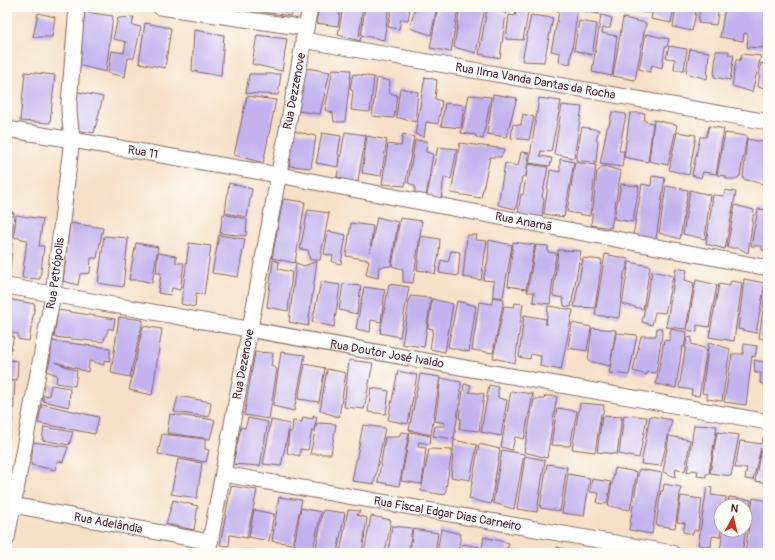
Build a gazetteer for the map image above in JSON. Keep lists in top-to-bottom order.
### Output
{
  "streets": {
    "street": [
      "Rua Ilma Vanda Dantas da Rocha",
      "Rua Dezzenove",
      "Rua 11",
      "Rua Anamã",
      "Rua Petrópolis",
      "Rua Doutor José Ivaldo",
      "Rua Dezenove",
      "Rua Fiscal Edgar Dias Carneiro",
      "Rua Adelândia"
    ]
  },
  "crossings": [
    ["Rua Ilma Vanda Dantas da Rocha", "Rua Dezzenove"],
    ["Rua Dezzenove", "Rua 11"],
    ["Rua Dezzenove", "Rua Anamã"],
    ["Rua Dezzenove", "Rua Dezenove"],
    ["Rua 11", "Rua Anamã"],
    ["Rua 11", "Rua Petrópolis"],
    ["Rua 11", "Rua Dezenove"],
    ["Rua Anamã", "Rua Dezenove"],
    ["Rua Petrópolis", "Rua Doutor José Ivaldo"],
    ["Rua Petrópolis", "Rua Adelândia"],
    ["Rua Doutor José Ivaldo", "Rua Dezenove"],
    ["Rua Dezenove", "Rua Fiscal Edgar Dias Carneiro"],
    ["Rua Dezenove", "Rua Adelândia"]
  ],
  "north": "top"
}
